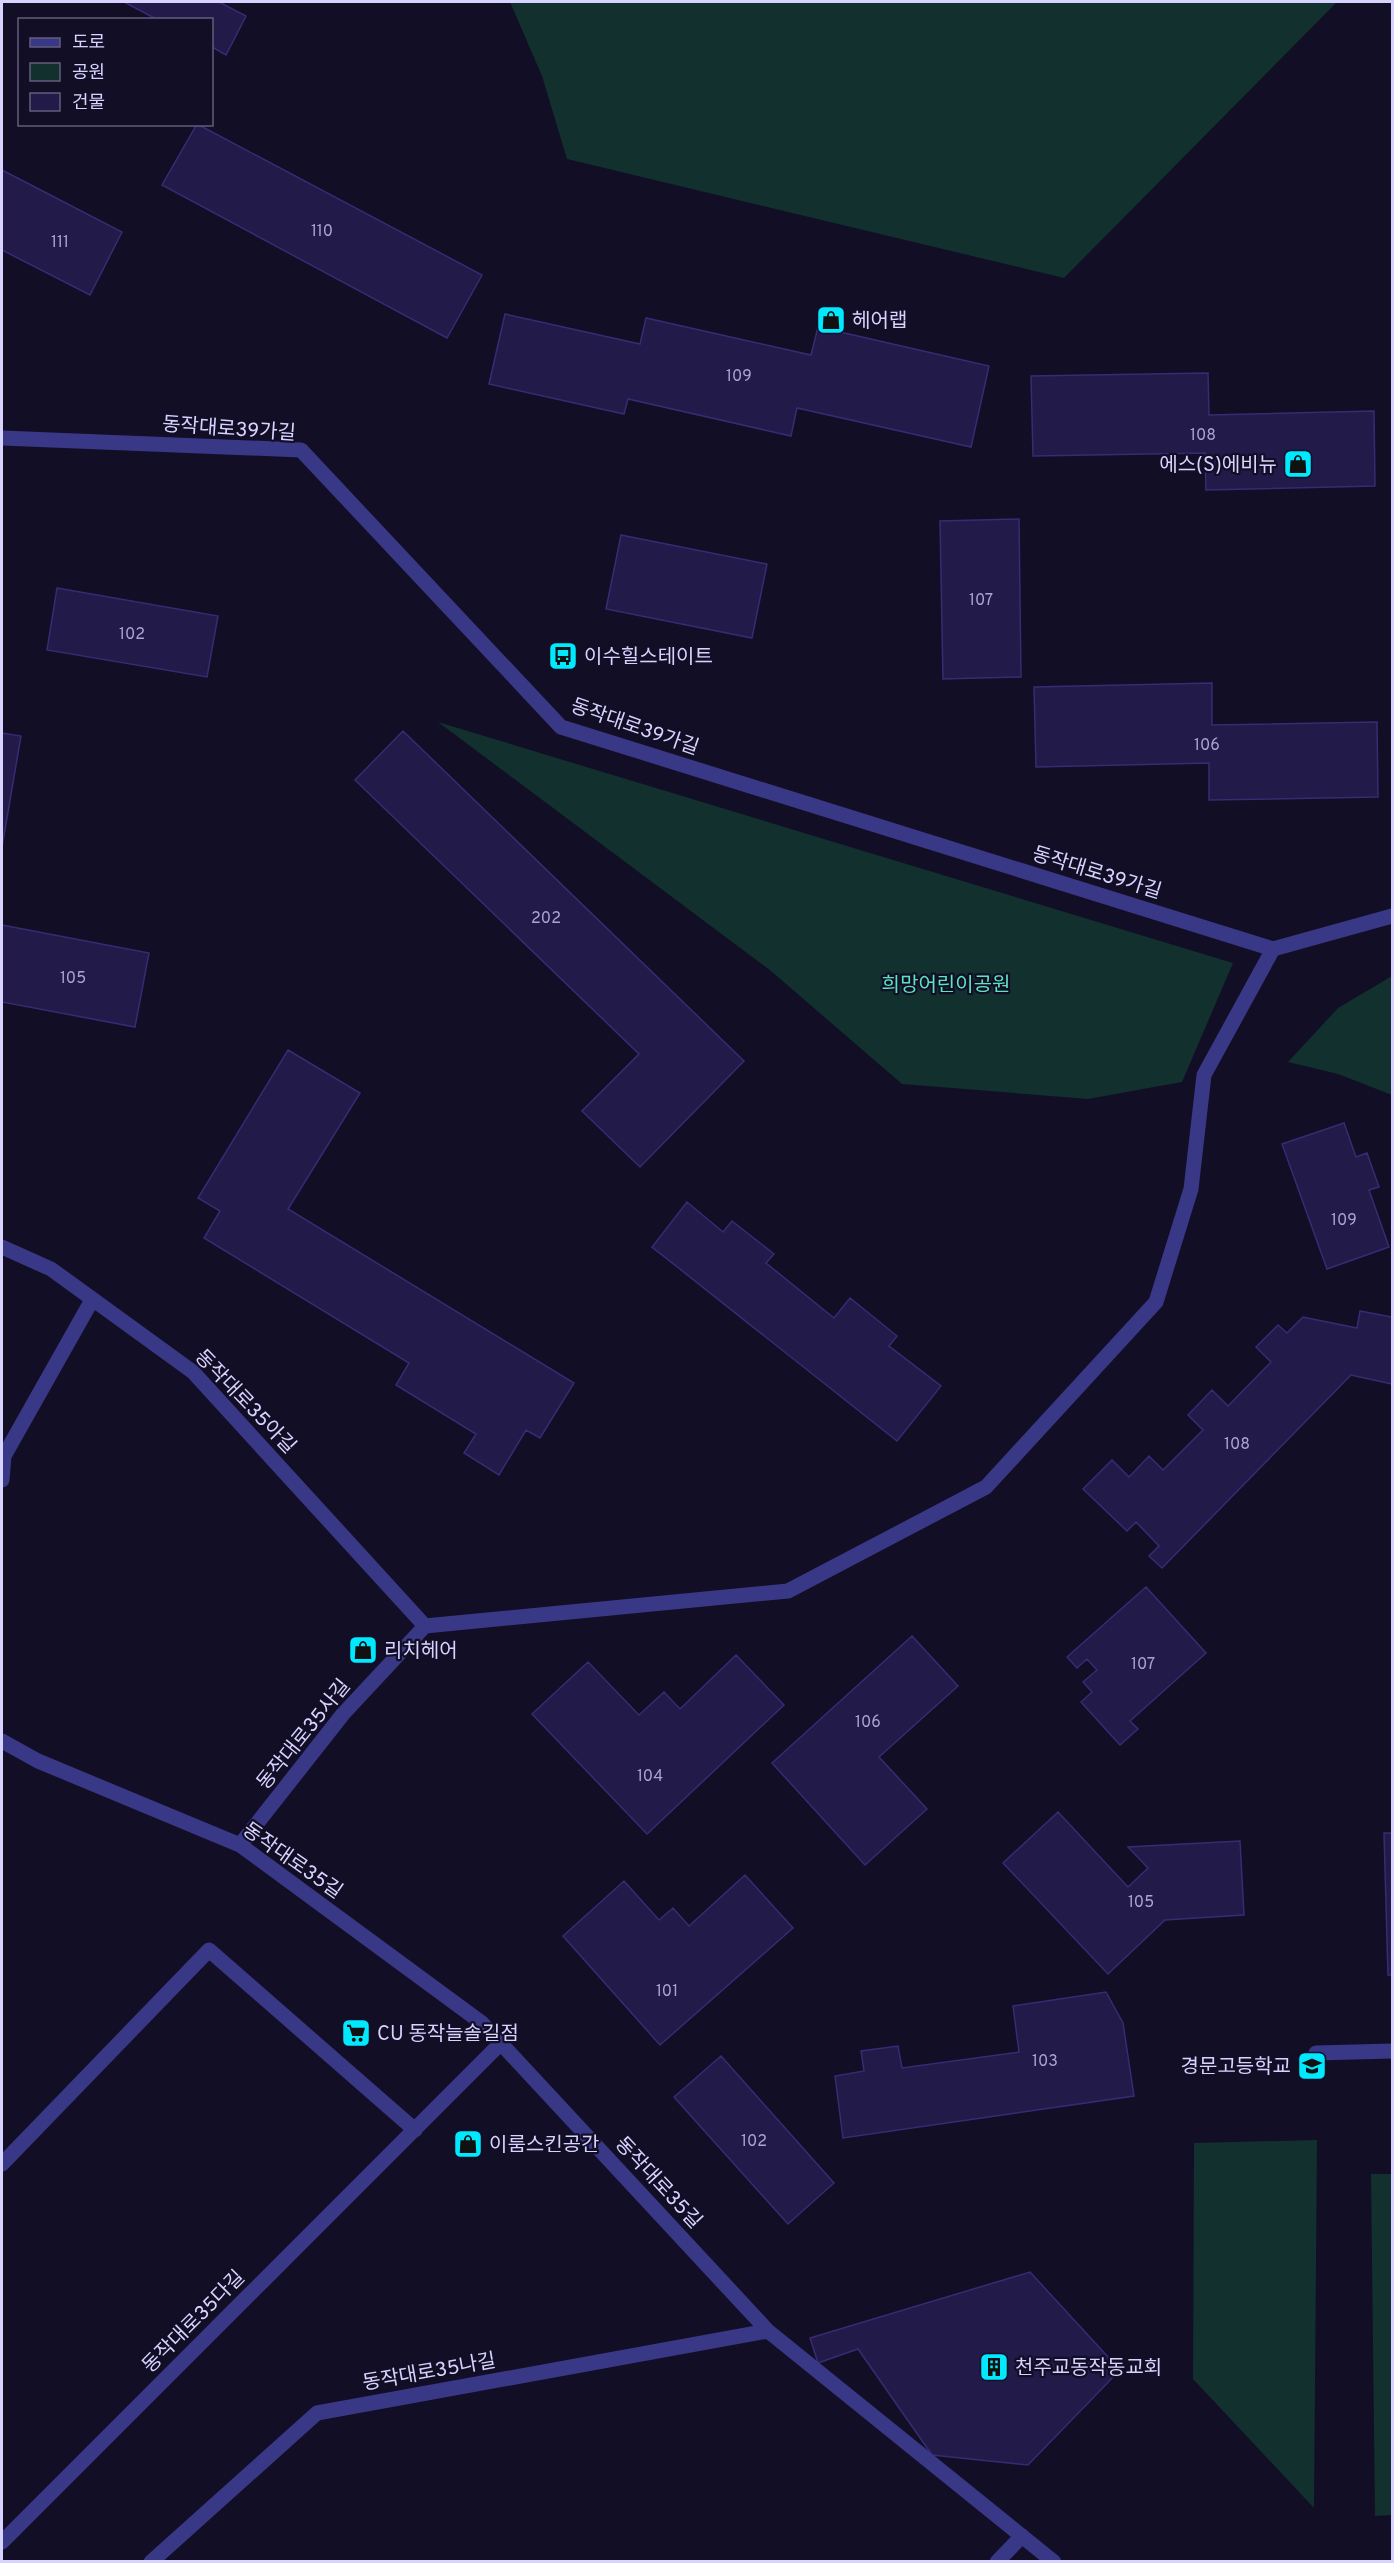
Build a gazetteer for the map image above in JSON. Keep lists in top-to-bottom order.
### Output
{
  "streets": {
    "street": [
      "동작대로39가길",
      "동작대로35아길",
      "동작대로35사길",
      "동작대로35길",
      "동작대로35다길",
      "동작대로35나길"
    ]
  },
  "crossings": [
    ["동작대로35아길", "동작대로35사길"],
    ["동작대로35사길", "동작대로35길"],
    ["동작대로35길", "동작대로35다길"],
    ["동작대로35길", "동작대로35나길"]
  ],
  "parks": ["희망어린이공원"],
  "places": {
    "shop": [
      "헤어랩",
      "에스(S)에비뉴",
      "리치헤어",
      "이룸스킨공간"
    ],
    "bus stop": ["이수힐스테이트"],
    "supermarket": ["CU 동작늘솔길점"],
    "school or university": ["경문고등학교"],
    "building": ["천주교동작동교회"]
  },
  "house_numbers": [
    "110",
    "111",
    "109",
    "108",
    "107",
    "102",
    "106",
    "202",
    "105",
    "109",
    "108",
    "107",
    "106",
    "104",
    "105",
    "101",
    "103",
    "102"
  ],
  "legend": ["도로", "공원", "건물"]
}
